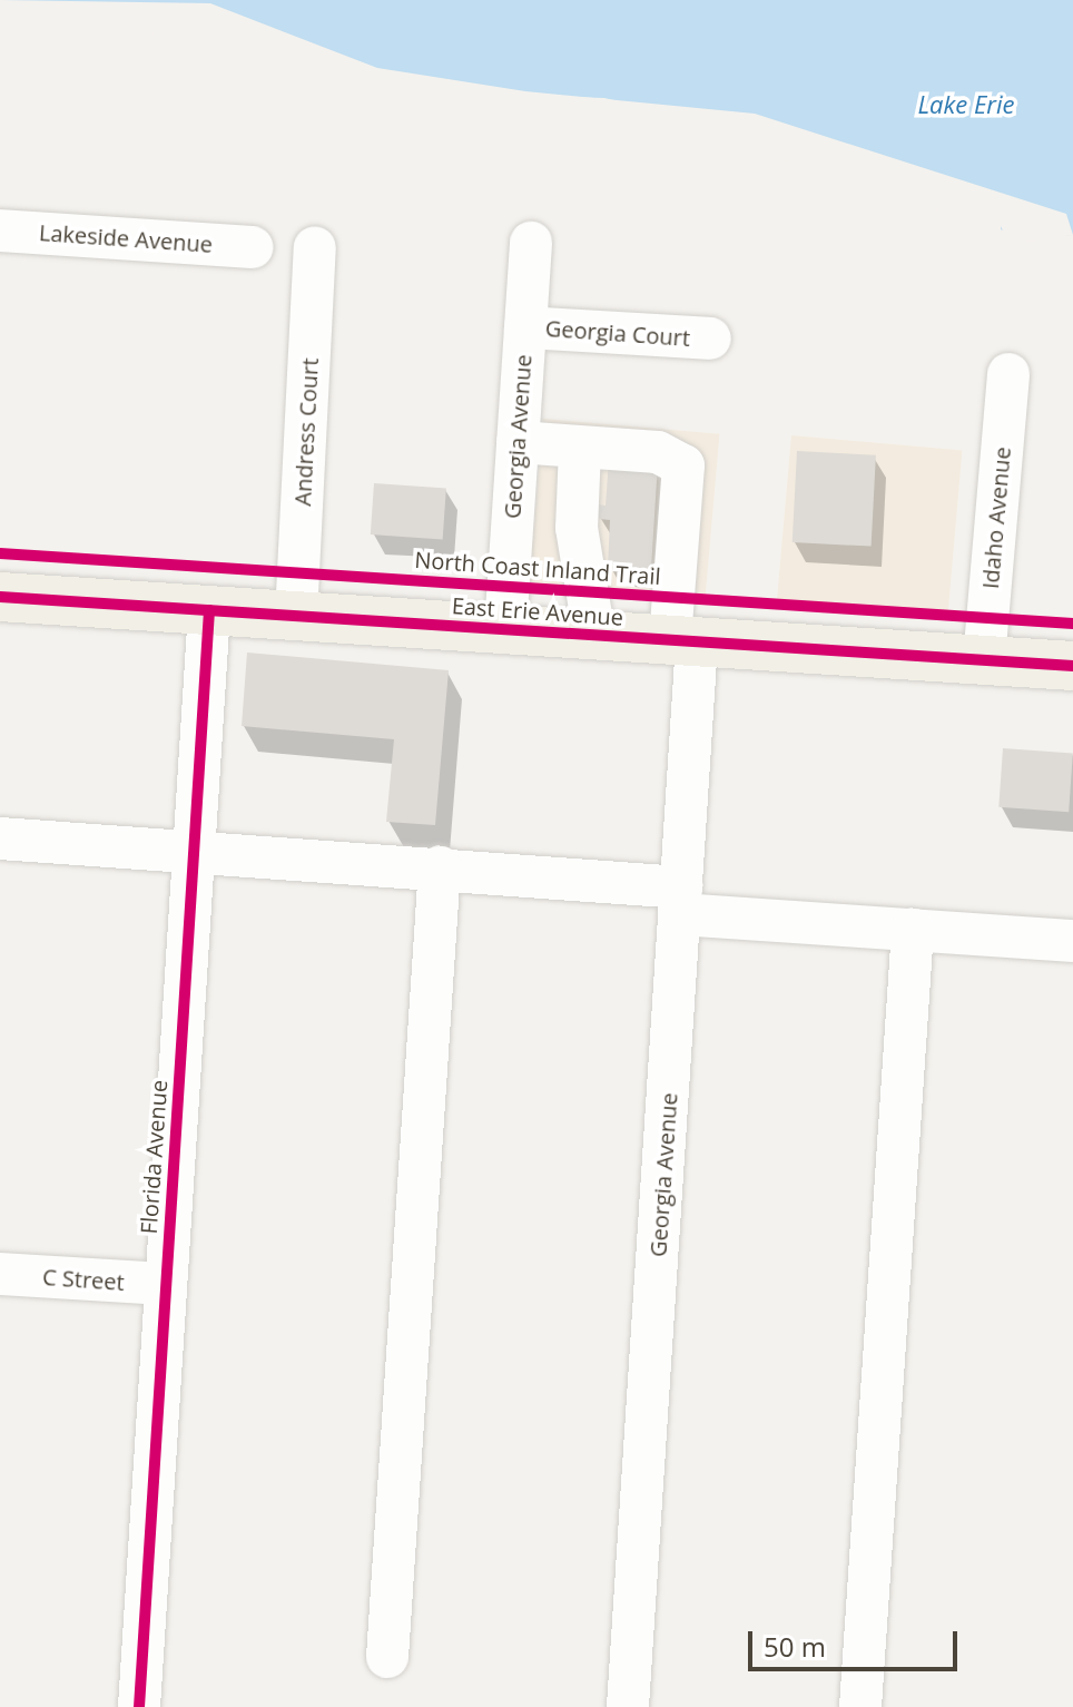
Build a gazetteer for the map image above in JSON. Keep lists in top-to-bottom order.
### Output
{
  "streets": {
    "main road": ["East Erie Avenue"],
    "street": [
      "Lakeside Avenue",
      "Georgia Court",
      "Andress Court",
      "Georgia Avenue",
      "Idaho Avenue",
      "Florida Avenue",
      "C Street"
    ],
    "cycle path": ["North Coast Inland Trail"]
  },
  "crossings": [
    ["Georgia Court", "Georgia Avenue"],
    ["Andress Court", "East Erie Avenue"],
    ["Georgia Avenue", "East Erie Avenue"],
    ["Idaho Avenue", "East Erie Avenue"],
    ["East Erie Avenue", "Florida Avenue"],
    ["Florida Avenue", "C Street"]
  ],
  "water": ["Lake Erie"],
  "scale_bar": "50 m"
}
